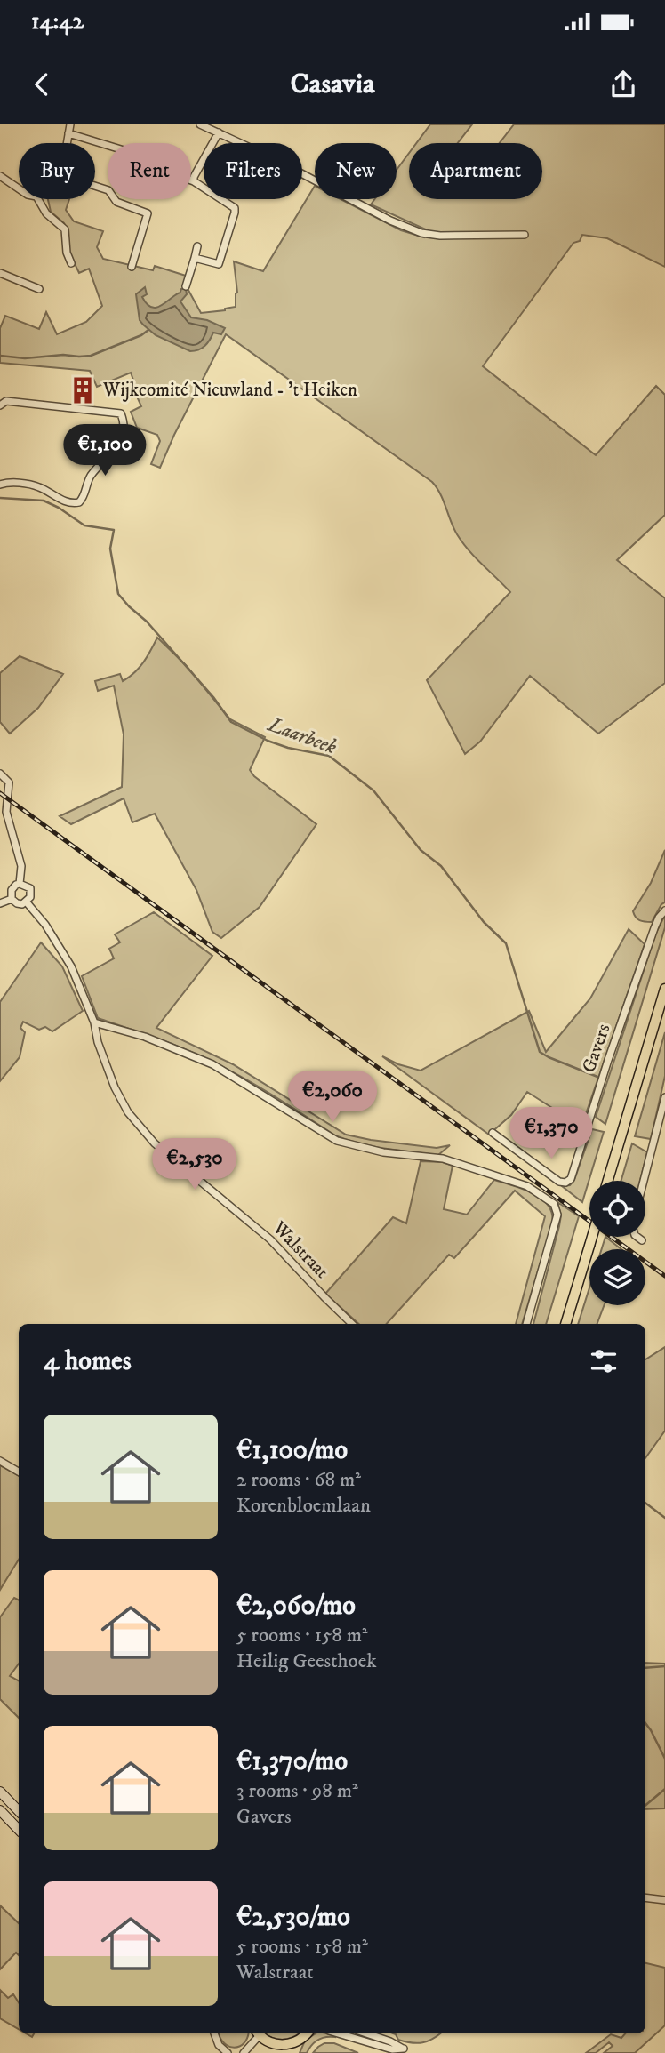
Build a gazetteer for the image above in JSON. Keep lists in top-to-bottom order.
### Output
{
  "streets": {
    "street": ["Gavers", "Walstraat"]
  },
  "water": ["Laarbeek"],
  "places": {
    "building": ["Wijkcomité Nieuwland - 't Heiken"]
  },
  "page": {
    "status": "14:42",
    "header": "Casavia",
    "chip": [
      "Buy",
      "Rent",
      "Filters",
      "New",
      "Apartment"
    ],
    "price": [
      "€1,100",
      "€2,060",
      "€1,370",
      "€2,530"
    ],
    "heading": "4 homes",
    "list": [
      {
        "name": "€1,100/mo",
        "note": "2 rooms · 68 m² · Korenbloemlaan"
      },
      {
        "name": "€2,060/mo",
        "note": "5 rooms · 158 m² · Heilig Geesthoek"
      },
      {
        "name": "€1,370/mo",
        "note": "3 rooms · 98 m² · Gavers"
      },
      {
        "name": "€2,530/mo",
        "note": "5 rooms · 158 m² · Walstraat"
      }
    ]
  }
}
